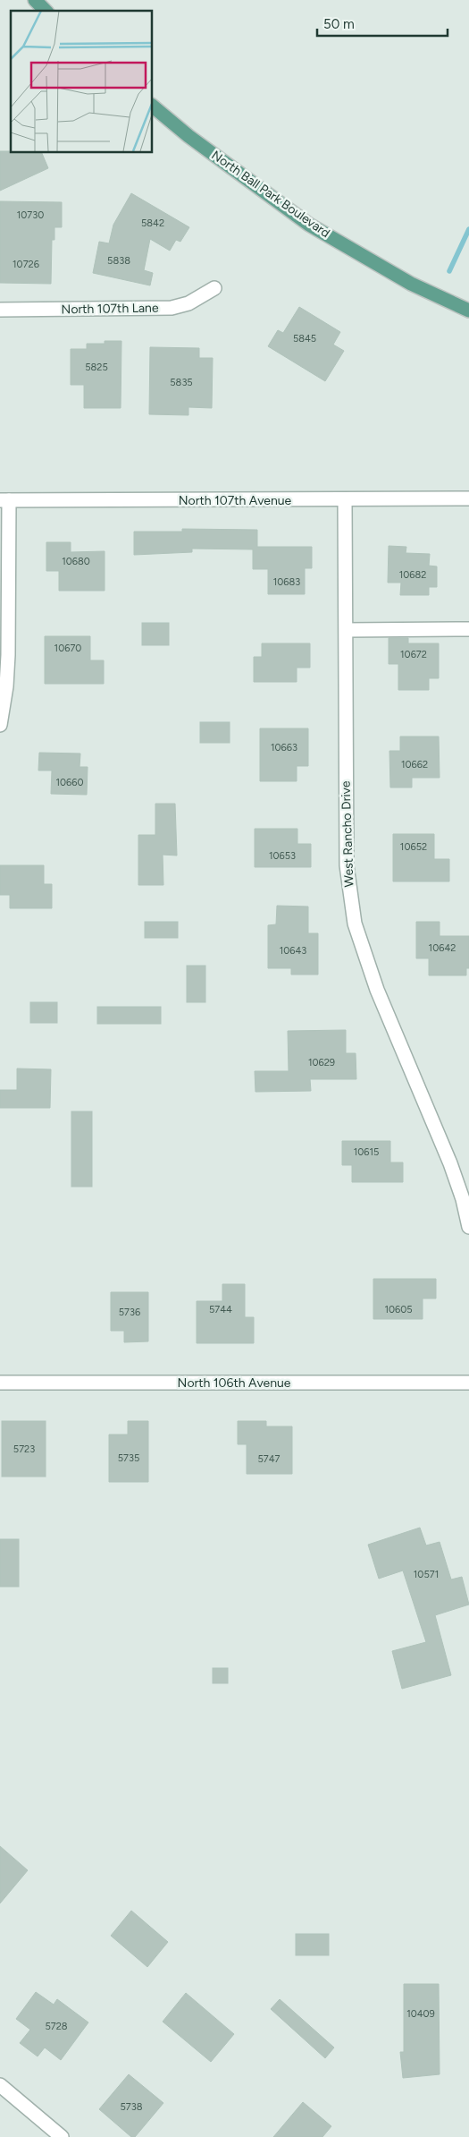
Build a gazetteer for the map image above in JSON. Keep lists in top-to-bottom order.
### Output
{
  "streets": {
    "main road": ["North Ball Park Boulevard"],
    "street": [
      "North 107th Lane",
      "North 107th Avenue",
      "West Rancho Drive",
      "North 106th Avenue"
    ]
  },
  "crossings": [
    ["North 107th Avenue", "West Rancho Drive"]
  ],
  "house_numbers": [
    "10730",
    "5842",
    "5838",
    "10726",
    "5845",
    "5825",
    "5835",
    "10680",
    "10682",
    "10683",
    "10670",
    "10672",
    "10663",
    "10662",
    "10660",
    "10652",
    "10653",
    "10642",
    "10643",
    "10629",
    "10615",
    "5744",
    "10605",
    "5736",
    "5723",
    "5735",
    "5747",
    "10571",
    "10409",
    "5728",
    "5738"
  ],
  "scale_bar": "50 m"
}
